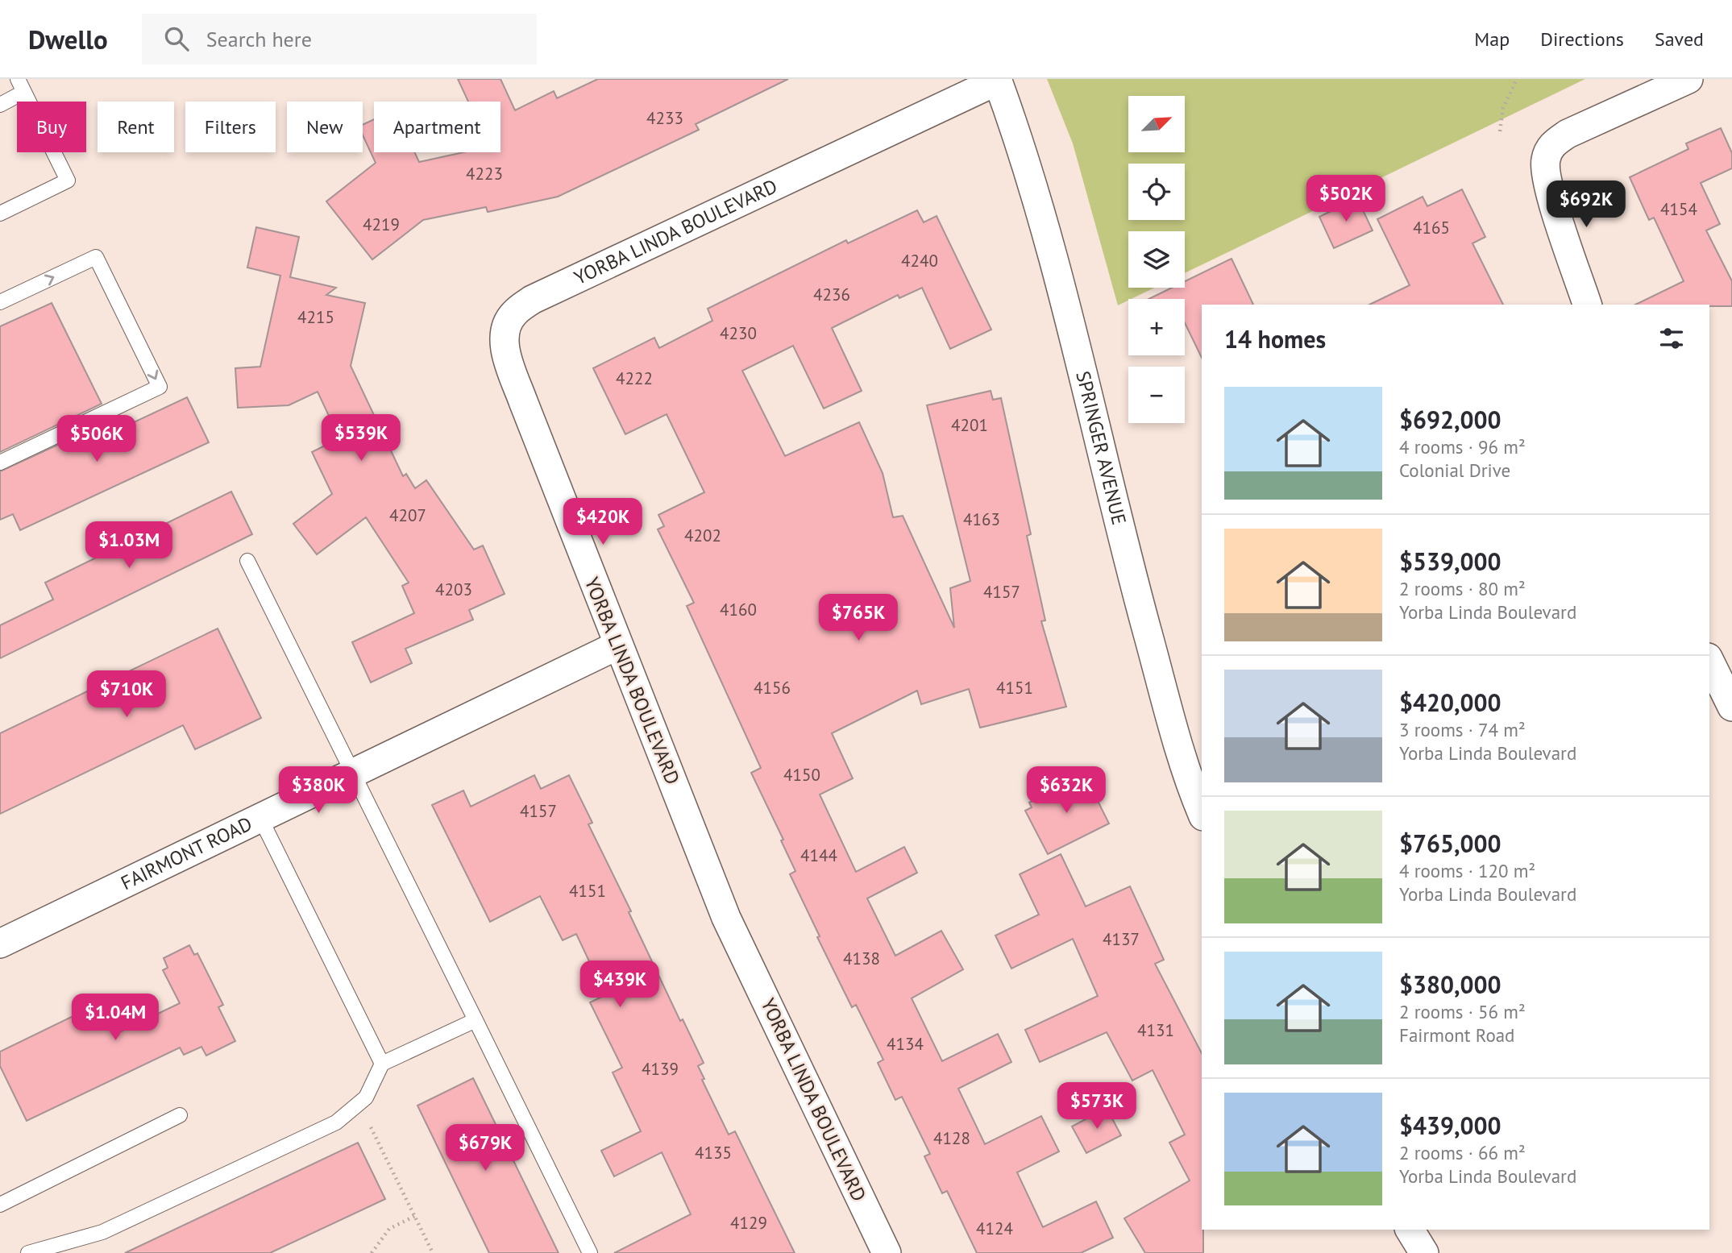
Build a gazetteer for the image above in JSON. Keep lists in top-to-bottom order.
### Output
{
  "streets": {
    "street": ["YORBA LINDA BOULEVARD", "SPRINGER AVENUE", "FAIRMONT ROAD"]
  },
  "crossings": [
    ["YORBA LINDA BOULEVARD", "SPRINGER AVENUE"],
    ["YORBA LINDA BOULEVARD", "FAIRMONT ROAD"]
  ],
  "house_numbers": [
    "4233",
    "4223",
    "4154",
    "4219",
    "4165",
    "4240",
    "4236",
    "4215",
    "4230",
    "4222",
    "4201",
    "4207",
    "4163",
    "4202",
    "4203",
    "4157",
    "4160",
    "4156",
    "4151",
    "4150",
    "4157",
    "4144",
    "4151",
    "4137",
    "4138",
    "4131",
    "4134",
    "4139",
    "4128",
    "4135",
    "4129",
    "4124"
  ],
  "north": "top right",
  "page": {
    "header": "Dwello",
    "search": "Search here",
    "nav": ["Map", "Directions", "Saved"],
    "map_buttons": ["+", "−"],
    "chip": [
      "Buy",
      "Rent",
      "Filters",
      "New",
      "Apartment"
    ],
    "price": [
      "$502K",
      "$692K",
      "$539K",
      "$506K",
      "$420K",
      "$1.03M",
      "$765K",
      "$710K",
      "$380K",
      "$632K",
      "$439K",
      "$1.04M",
      "$573K",
      "$679K"
    ],
    "heading": "14 homes",
    "list": [
      {
        "name": "$692,000",
        "note": "4 rooms · 96 m² · Colonial Drive"
      },
      {
        "name": "$539,000",
        "note": "2 rooms · 80 m² · Yorba Linda Boulevard"
      },
      {
        "name": "$420,000",
        "note": "3 rooms · 74 m² · Yorba Linda Boulevard"
      },
      {
        "name": "$765,000",
        "note": "4 rooms · 120 m² · Yorba Linda Boulevard"
      },
      {
        "name": "$380,000",
        "note": "2 rooms · 56 m² · Fairmont Road"
      },
      {
        "name": "$439,000",
        "note": "2 rooms · 66 m² · Yorba Linda Boulevard"
      }
    ]
  }
}
